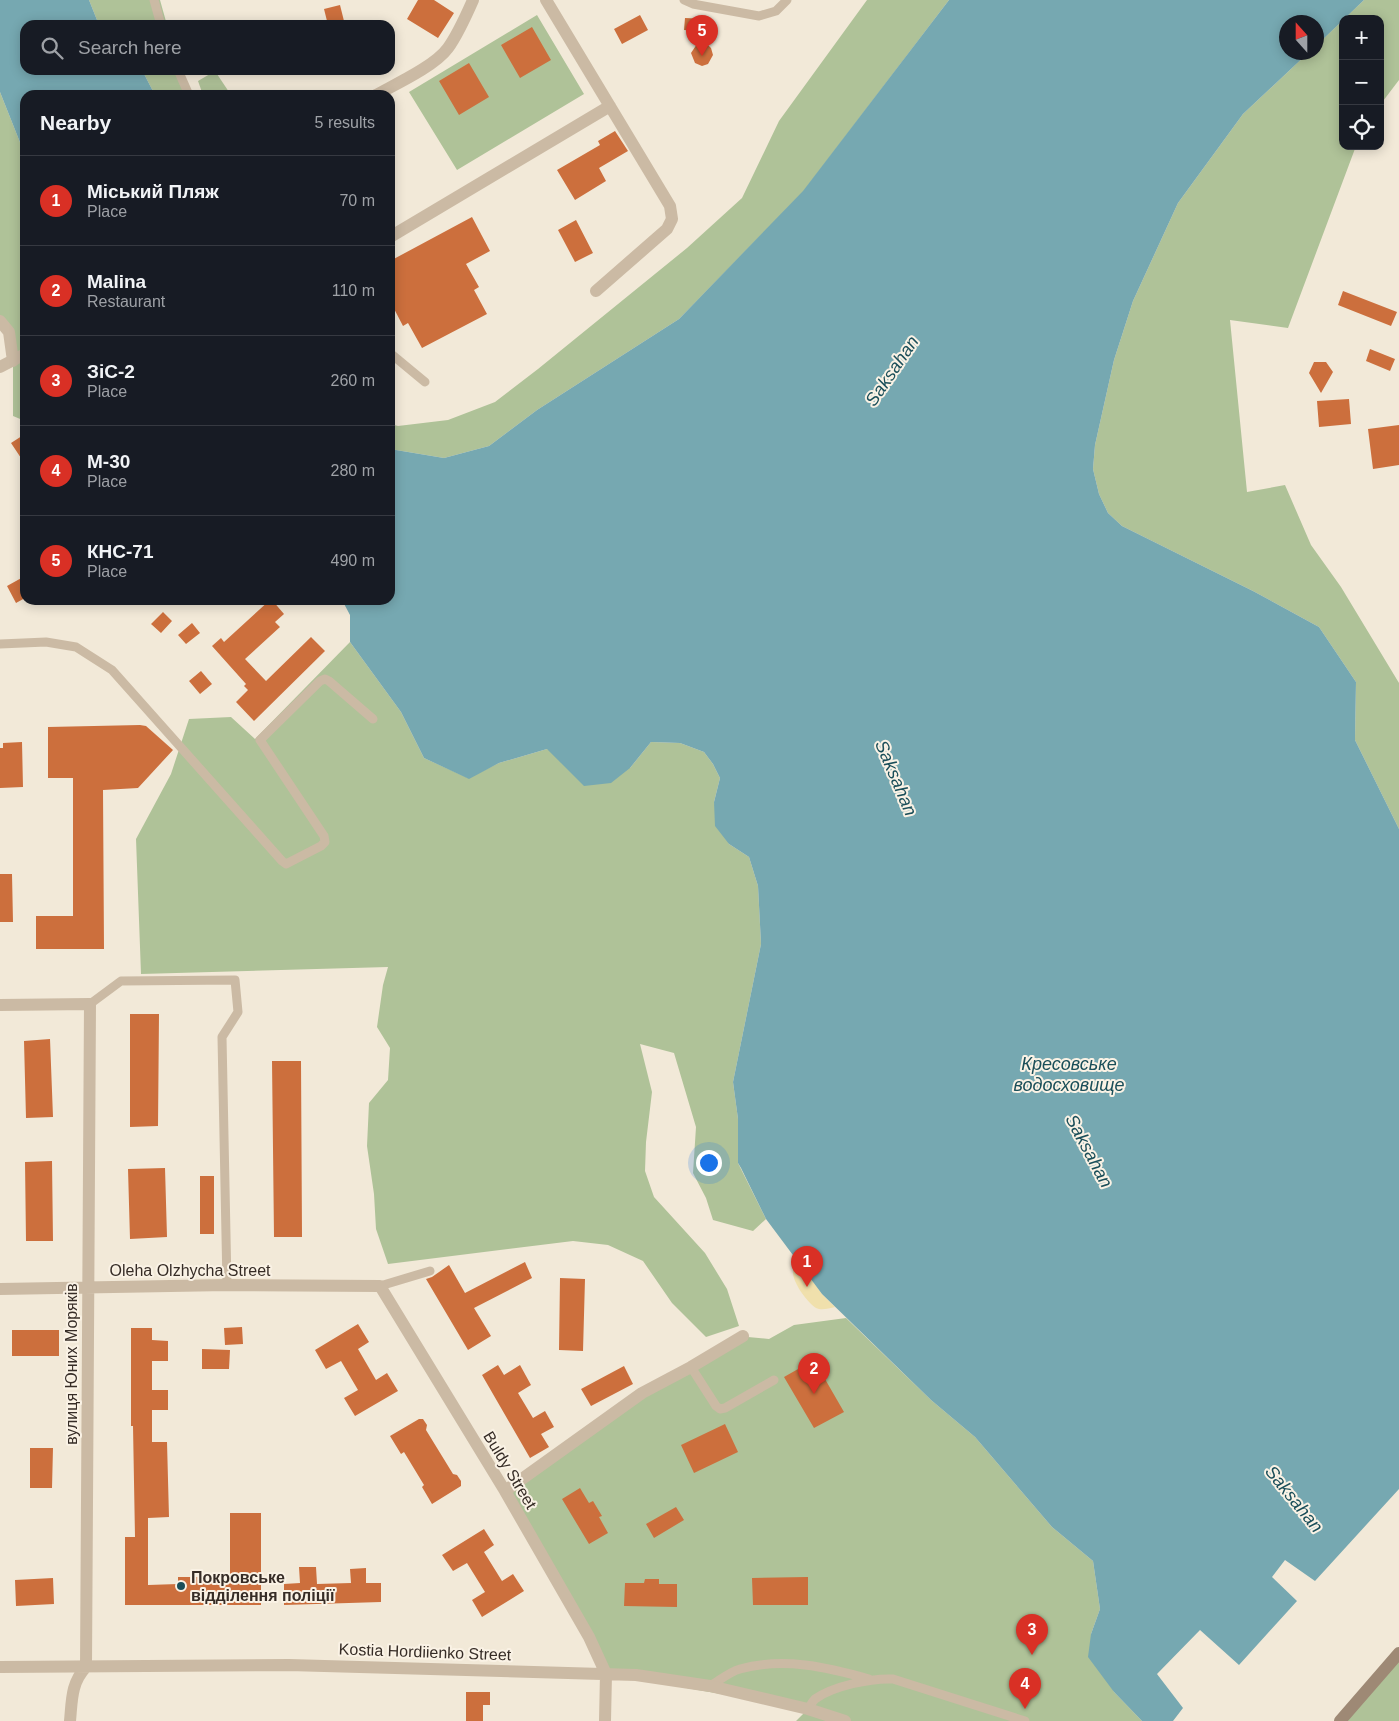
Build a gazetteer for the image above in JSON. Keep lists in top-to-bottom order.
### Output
{
  "streets": {
    "street": [
      "Oleha Olzhycha Street",
      "вулиця Юних Моряків",
      "Buldy Street",
      "Kostia Hordiienko Street"
    ]
  },
  "crossings": [
    ["Oleha Olzhycha Street", "вулиця Юних Моряків"],
    ["Oleha Olzhycha Street", "Buldy Street"],
    ["вулиця Юних Моряків", "Kostia Hordiienko Street"],
    ["Buldy Street", "Kostia Hordiienko Street"]
  ],
  "water": ["Saksahan", "Кресовське водосховище"],
  "places": ["Покровське відділення поліції"],
  "north": "top",
  "page": {
    "map_buttons": ["+", "−"],
    "pins": [
      "5",
      "1",
      "2",
      "3",
      "4"
    ],
    "search": "Search here",
    "heading": ["Nearby", "5 results"],
    "list": [
      {
        "mark": "1",
        "name": "Міський Пляж",
        "note": "Place",
        "value": "70 m"
      },
      {
        "mark": "2",
        "name": "Malina",
        "note": "Restaurant",
        "value": "110 m"
      },
      {
        "mark": "3",
        "name": "ЗіС-2",
        "note": "Place",
        "value": "260 m"
      },
      {
        "mark": "4",
        "name": "М-30",
        "note": "Place",
        "value": "280 m"
      },
      {
        "mark": "5",
        "name": "КНС-71",
        "note": "Place",
        "value": "490 m"
      }
    ]
  }
}
